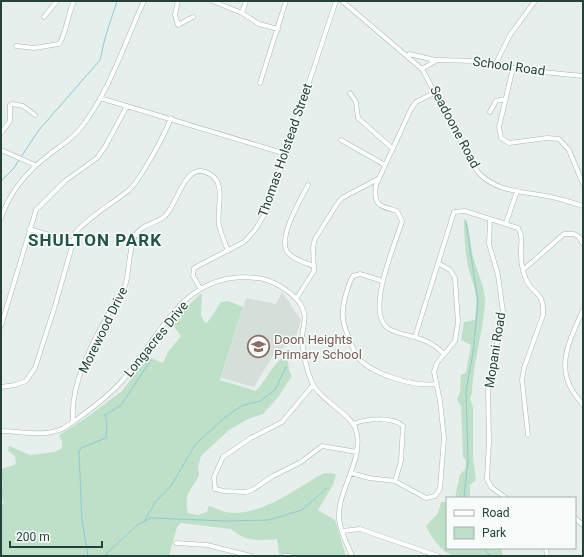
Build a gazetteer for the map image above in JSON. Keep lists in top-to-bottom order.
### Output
{
  "streets": {
    "street": [
      "School Road",
      "Seadoone Road",
      "Thomas Holstead Street",
      "Morewood Drive",
      "Longacres Drive",
      "Mopani Road"
    ]
  },
  "crossings": [
    ["Thomas Holstead Street", "Morewood Drive"],
    ["Thomas Holstead Street", "Longacres Drive"],
    ["Morewood Drive", "Longacres Drive"]
  ],
  "districts": ["SHULTON PARK"],
  "places": {
    "school or university": ["Doon Heights Primary School"]
  },
  "legend": ["Road", "Park"],
  "scale_bar": "200 m"
}
